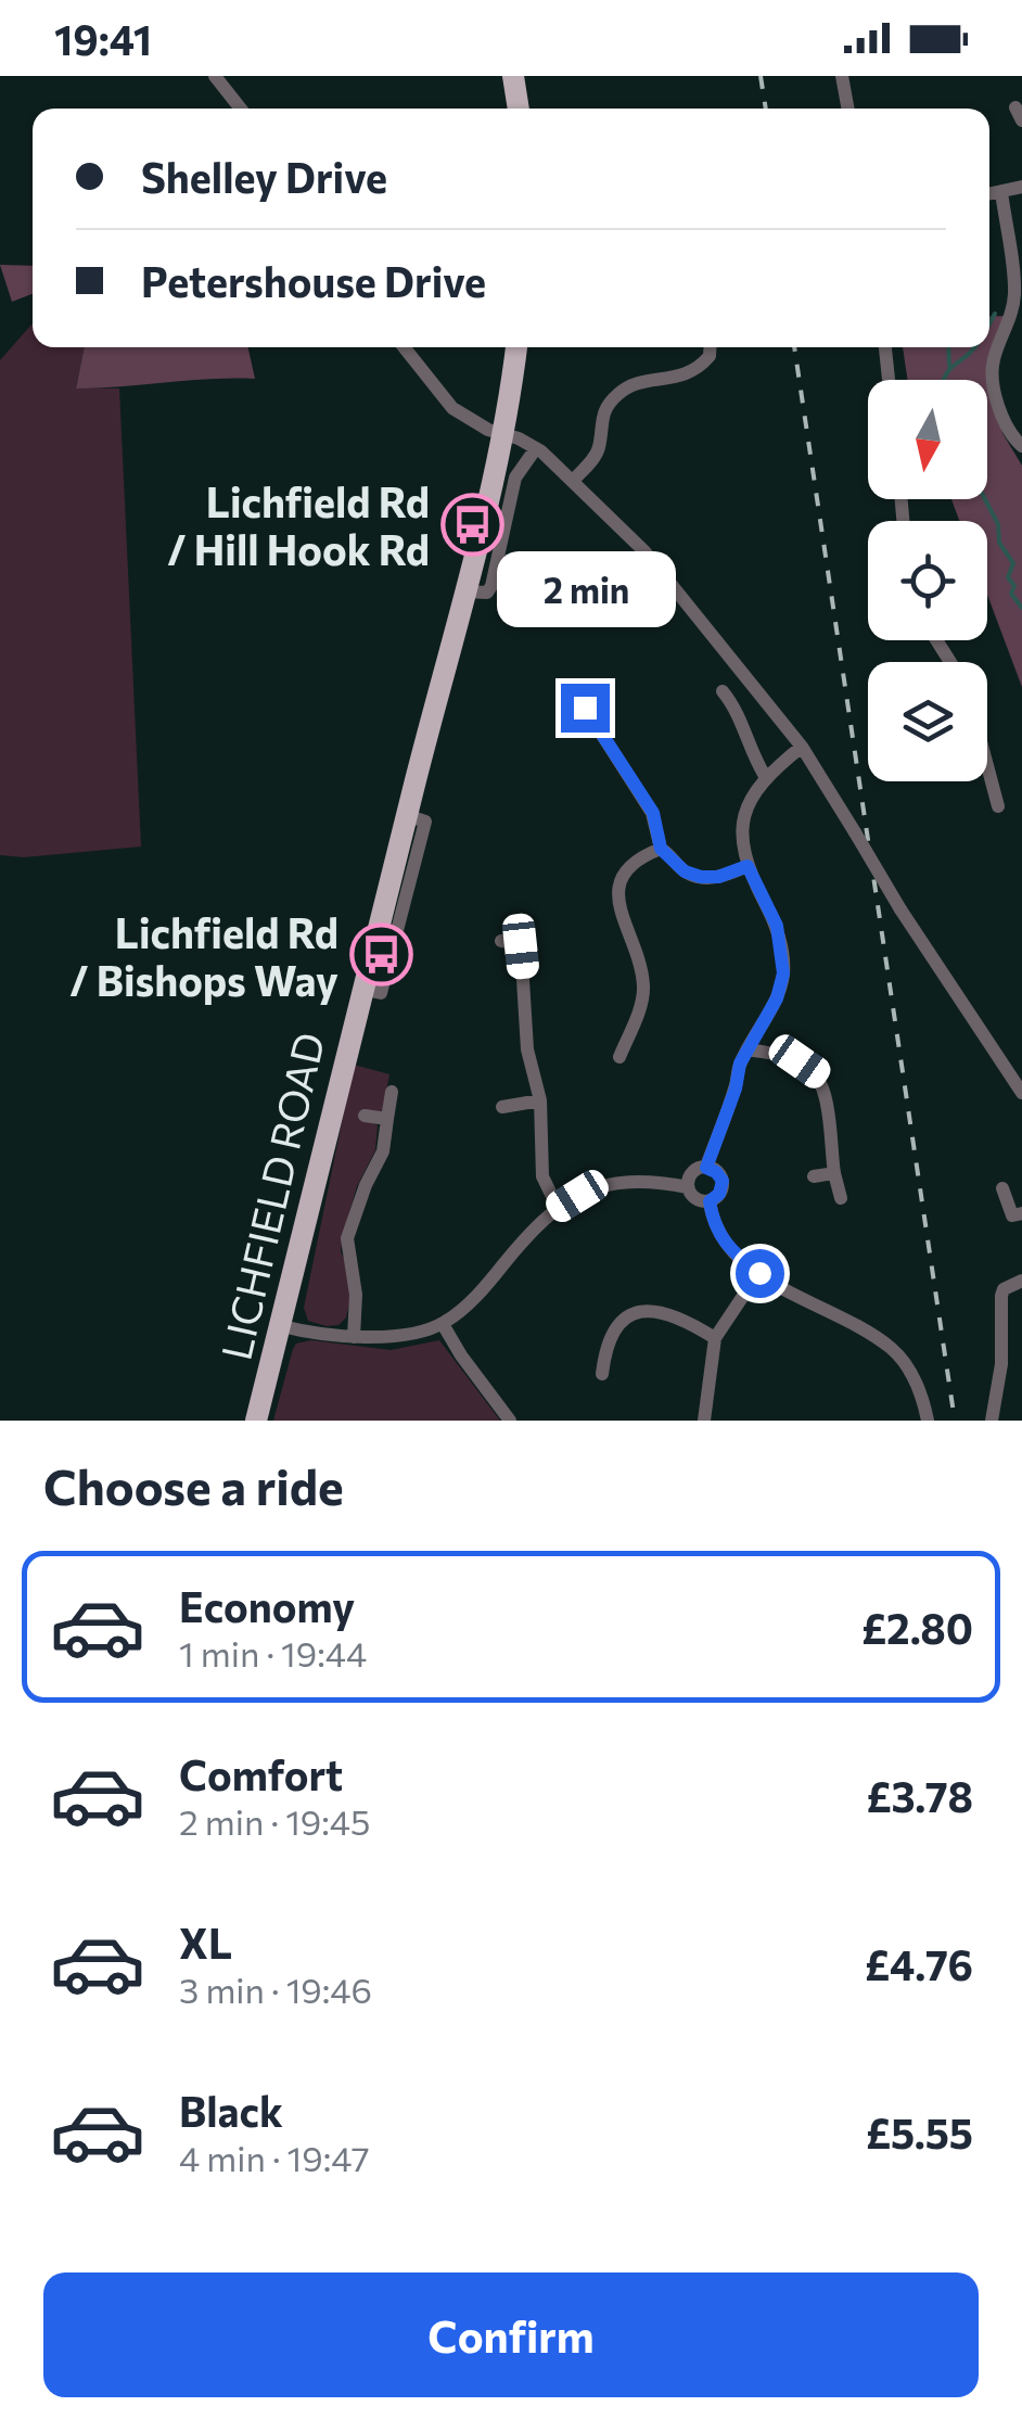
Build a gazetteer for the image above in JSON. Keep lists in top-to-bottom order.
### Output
{
  "streets": {
    "main road": ["LICHFIELD ROAD"]
  },
  "places": {
    "bus stop": ["Lichfield Rd / Hill Hook Rd", "Lichfield Rd / Bishops Way"]
  },
  "north": "bottom",
  "page": {
    "status": "19:41",
    "banner": ["Shelley Drive", "Petershouse Drive"],
    "bubble": "2 min",
    "heading": "Choose a ride",
    "list": [
      {
        "name": "Economy",
        "note": "1 min · 19:44",
        "value": "£2.80"
      },
      {
        "name": "Comfort",
        "note": "2 min · 19:45",
        "value": "£3.78"
      },
      {
        "name": "XL",
        "note": "3 min · 19:46",
        "value": "£4.76"
      },
      {
        "name": "Black",
        "note": "4 min · 19:47",
        "value": "£5.55"
      }
    ],
    "buttons": "Confirm"
  }
}
